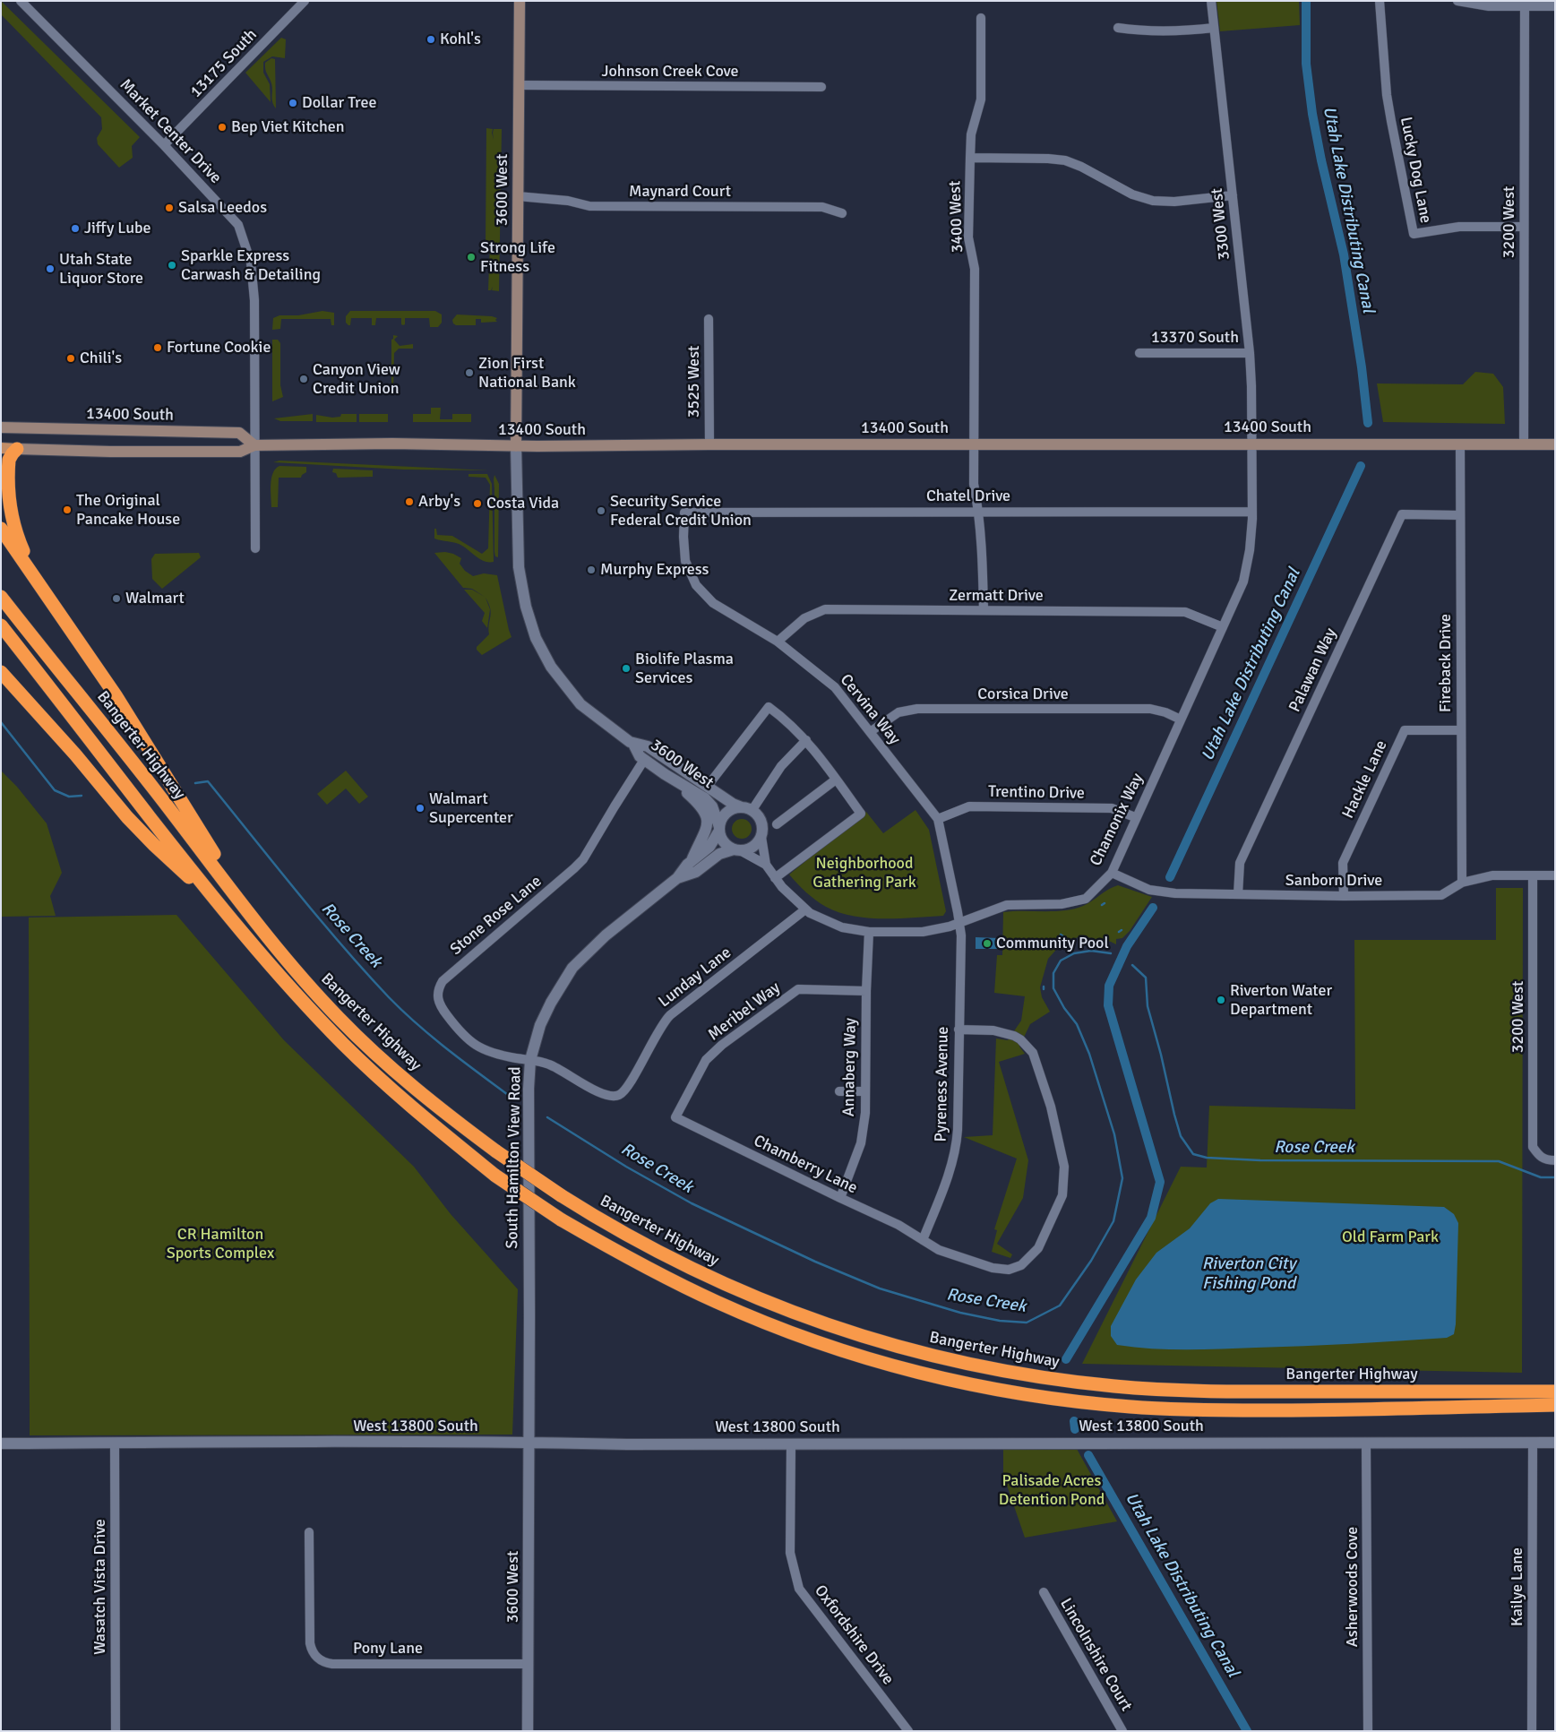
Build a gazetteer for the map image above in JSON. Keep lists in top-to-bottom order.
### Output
{
  "streets": {
    "highway": ["Bangerter Highway"],
    "main road": ["3600 West", "13400 South"],
    "street": [
      "13175 South",
      "Johnson Creek Cove",
      "Market Center Drive",
      "Lucky Dog Lane",
      "Maynard Court",
      "3400 West",
      "3200 West",
      "3300 West",
      "13370 South",
      "3525 West",
      "Chatel Drive",
      "Zermatt Drive",
      "Fireback Drive",
      "Palawan Way",
      "Corsica Drive",
      "Cervina Way",
      "Hackle Lane",
      "Trentino Drive",
      "Chamonix Way",
      "Sanborn Drive",
      "Stone Rose Lane",
      "Lunday Lane",
      "Meribel Way",
      "Annaberg Way",
      "Pyreness Avenue",
      "South Hamilton View Road",
      "Chamberry Lane",
      "West 13800 South",
      "Wasatch Vista Drive",
      "Asherwoods Cove",
      "Kailye Lane",
      "Oxfordshire Drive",
      "Pony Lane",
      "Lincolnshire Court"
    ]
  },
  "crossings": [
    ["13175 South", "Market Center Drive"],
    ["Johnson Creek Cove", "3600 West"],
    ["Market Center Drive", "13400 South"],
    ["Lucky Dog Lane", "3200 West"],
    ["3600 West", "Maynard Court"],
    ["3600 West", "13400 South"],
    ["3600 West", "Chamonix Way"],
    ["3600 West", "Stone Rose Lane"],
    ["3600 West", "South Hamilton View Road"],
    ["3600 West", "West 13800 South"],
    ["3600 West", "Pony Lane"],
    ["3400 West", "13400 South"],
    ["3400 West", "Chatel Drive"],
    ["3400 West", "Zermatt Drive"],
    ["3200 West", "13400 South"],
    ["3200 West", "Sanborn Drive"],
    ["3300 West", "13370 South"],
    ["3300 West", "13400 South"],
    ["3300 West", "Chamonix Way"],
    ["3525 West", "13400 South"],
    ["13400 South", "Fireback Drive"],
    ["13400 South", "Chamonix Way"],
    ["Chatel Drive", "Cervina Way"],
    ["Chatel Drive", "Chamonix Way"],
    ["Zermatt Drive", "Cervina Way"],
    ["Zermatt Drive", "Chamonix Way"],
    ["Fireback Drive", "Palawan Way"],
    ["Fireback Drive", "Hackle Lane"],
    ["Fireback Drive", "Sanborn Drive"],
    ["Palawan Way", "Sanborn Drive"],
    ["Corsica Drive", "Cervina Way"],
    ["Corsica Drive", "Chamonix Way"],
    ["Cervina Way", "Trentino Drive"],
    ["Cervina Way", "Chamonix Way"],
    ["Cervina Way", "Pyreness Avenue"],
    ["Hackle Lane", "Sanborn Drive"],
    ["Trentino Drive", "Chamonix Way"],
    ["Chamonix Way", "Sanborn Drive"],
    ["Chamonix Way", "Lunday Lane"],
    ["Chamonix Way", "Annaberg Way"],
    ["Chamonix Way", "Pyreness Avenue"],
    ["Chamonix Way", "South Hamilton View Road"],
    ["Stone Rose Lane", "Lunday Lane"],
    ["Stone Rose Lane", "South Hamilton View Road"],
    ["Lunday Lane", "South Hamilton View Road"],
    ["Meribel Way", "Annaberg Way"],
    ["Meribel Way", "Chamberry Lane"],
    ["Annaberg Way", "Chamberry Lane"],
    ["Pyreness Avenue", "Chamberry Lane"],
    ["South Hamilton View Road", "West 13800 South"],
    ["West 13800 South", "Wasatch Vista Drive"],
    ["West 13800 South", "Asherwoods Cove"],
    ["West 13800 South", "Kailye Lane"],
    ["West 13800 South", "Oxfordshire Drive"]
  ],
  "water": ["Utah Lake Distributing Canal", "Rose Creek", "Riverton City Fishing Pond"],
  "parks": [
    "Neighborhood Gathering Park",
    "CR Hamilton Sports Complex",
    "Old Farm Park",
    "Palisade Acres Detention Pond"
  ],
  "places": [
    "Kohl's",
    "Dollar Tree",
    "Bep Viet Kitchen",
    "Salsa Leedos",
    "Jiffy Lube",
    "Strong Life Fitness",
    "Sparkle Express Carwash & Detailing",
    "Utah State Liquor Store",
    "Fortune Cookie",
    "Chili's",
    "Zion First National Bank",
    "Canyon View Credit Union",
    "Arby's",
    "Costa Vida",
    "The Original Pancake House",
    "Security Service Federal Credit Union",
    "Murphy Express",
    "Walmart",
    "Biolife Plasma Services",
    "Walmart Supercenter",
    "Community Pool",
    "Riverton Water Department"
  ]
}
